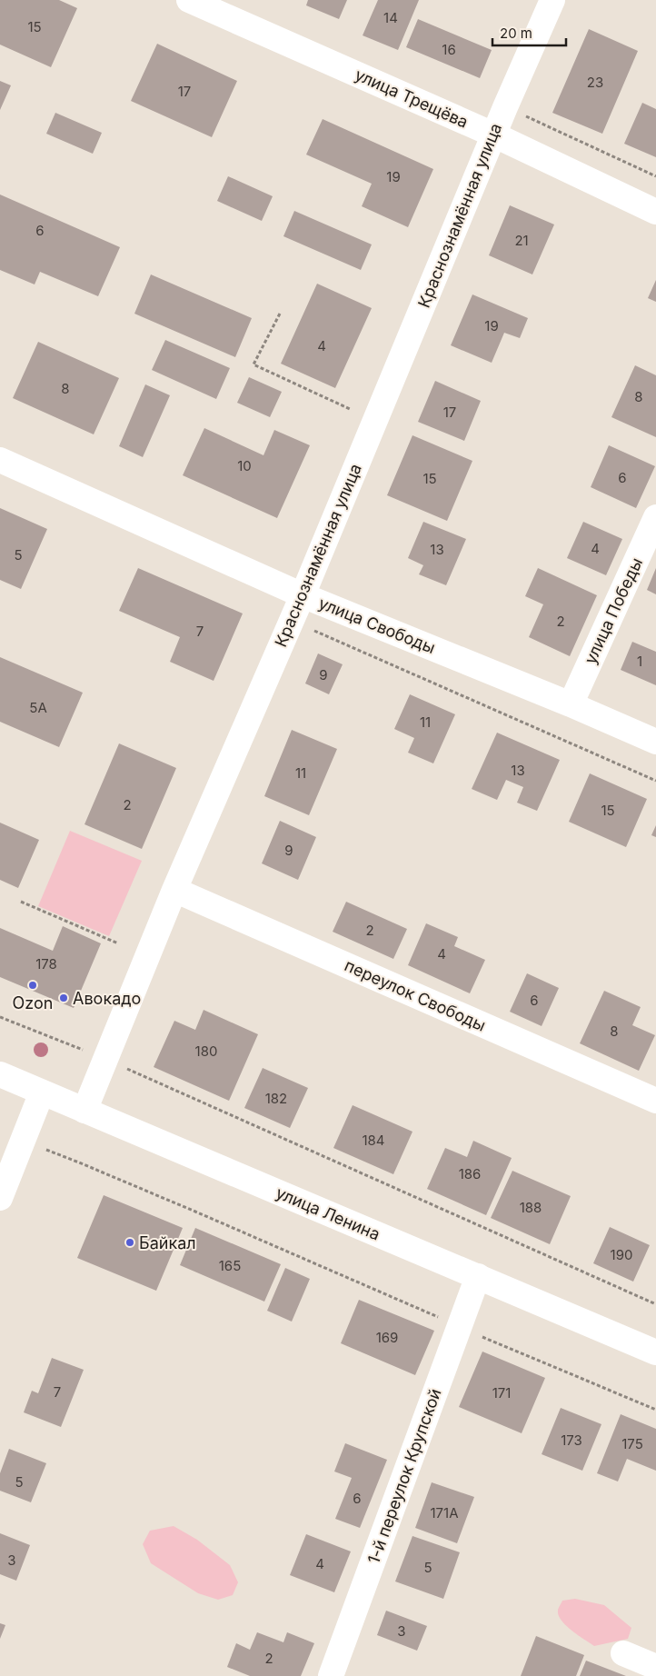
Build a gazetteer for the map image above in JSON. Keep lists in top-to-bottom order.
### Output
{
  "streets": {
    "street": [
      "улица Трещёва",
      "Краснознамённая улица",
      "улица Победы",
      "улица Свободы",
      "переулок Свободы",
      "улица Ленина",
      "1-й переулок Крупской"
    ]
  },
  "crossings": [
    ["улица Трещёва", "Краснознамённая улица"],
    ["Краснознамённая улица", "улица Свободы"],
    ["Краснознамённая улица", "переулок Свободы"],
    ["Краснознамённая улица", "улица Ленина"],
    ["улица Победы", "улица Свободы"],
    ["улица Ленина", "1-й переулок Крупской"]
  ],
  "places": ["Ozon", "Авокадо", "Байкал"],
  "house_numbers": [
    "14",
    "15",
    "16",
    "23",
    "17",
    "19",
    "6",
    "21",
    "19",
    "4",
    "8",
    "8",
    "17",
    "10",
    "6",
    "15",
    "4",
    "13",
    "5",
    "2",
    "7",
    "1",
    "9",
    "5А",
    "11",
    "13",
    "11",
    "2",
    "15",
    "9",
    "2",
    "4",
    "178",
    "6",
    "8",
    "180",
    "182",
    "184",
    "186",
    "188",
    "190",
    "165",
    "169",
    "7",
    "171",
    "173",
    "175",
    "5",
    "6",
    "171А",
    "3",
    "4",
    "5",
    "3",
    "2"
  ],
  "scale_bar": "20 m"
}
